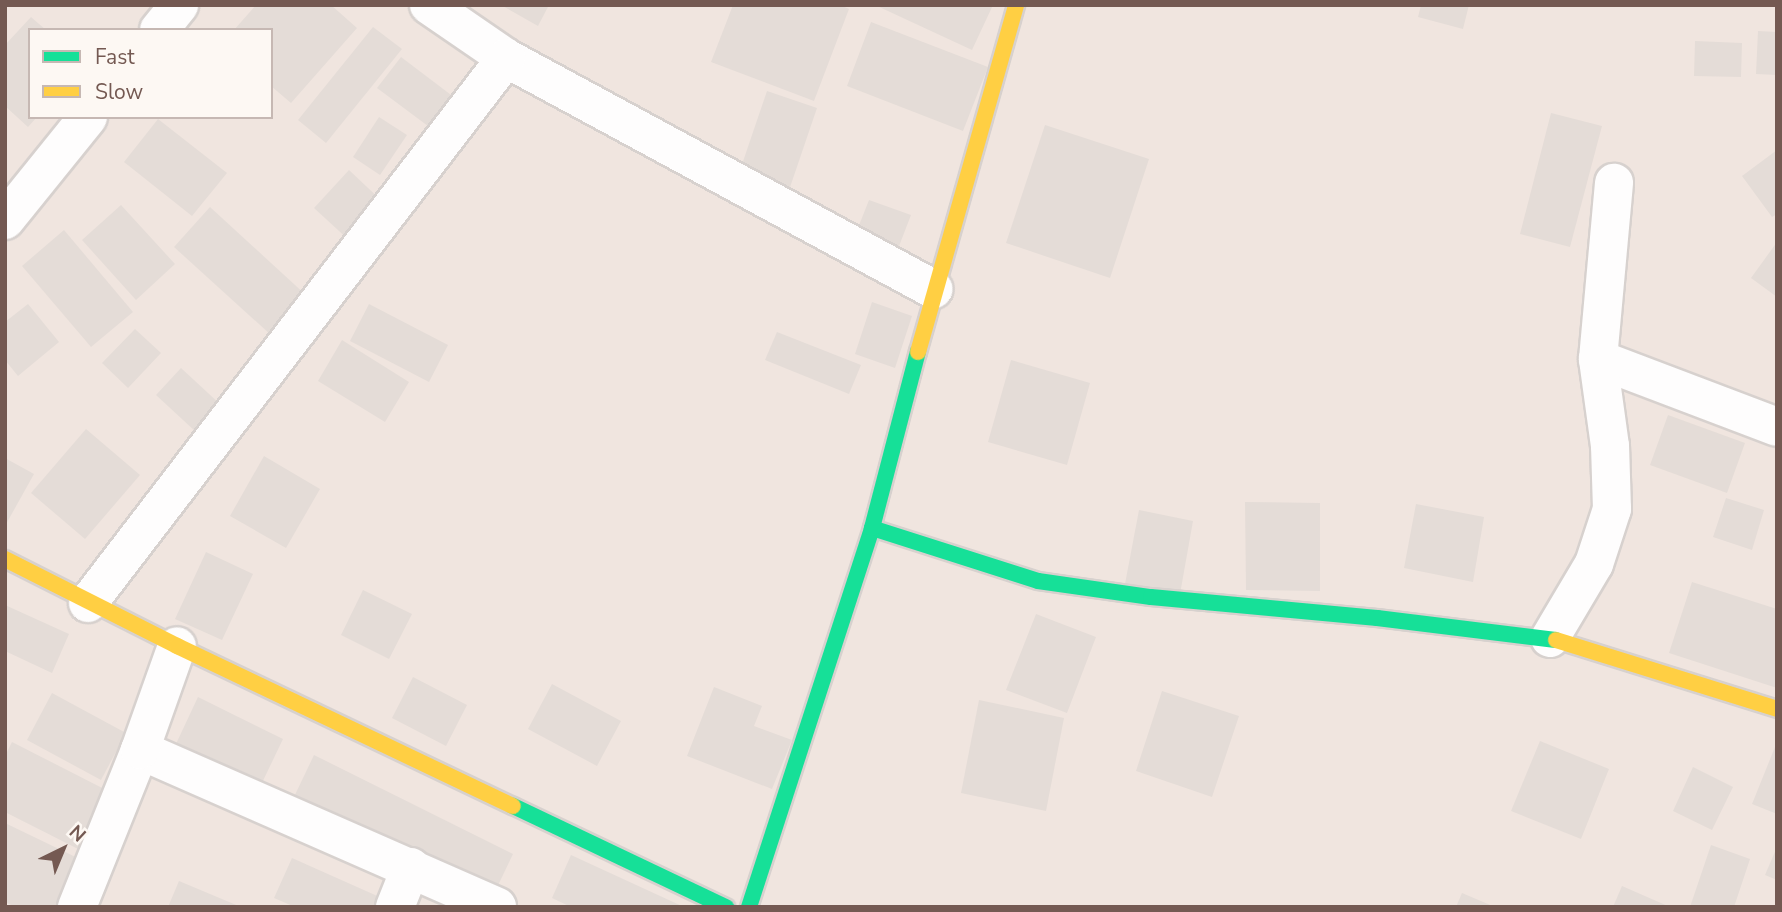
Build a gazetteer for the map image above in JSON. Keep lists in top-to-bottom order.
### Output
{
  "legend": ["Fast", "Slow"],
  "north": "top right"
}
